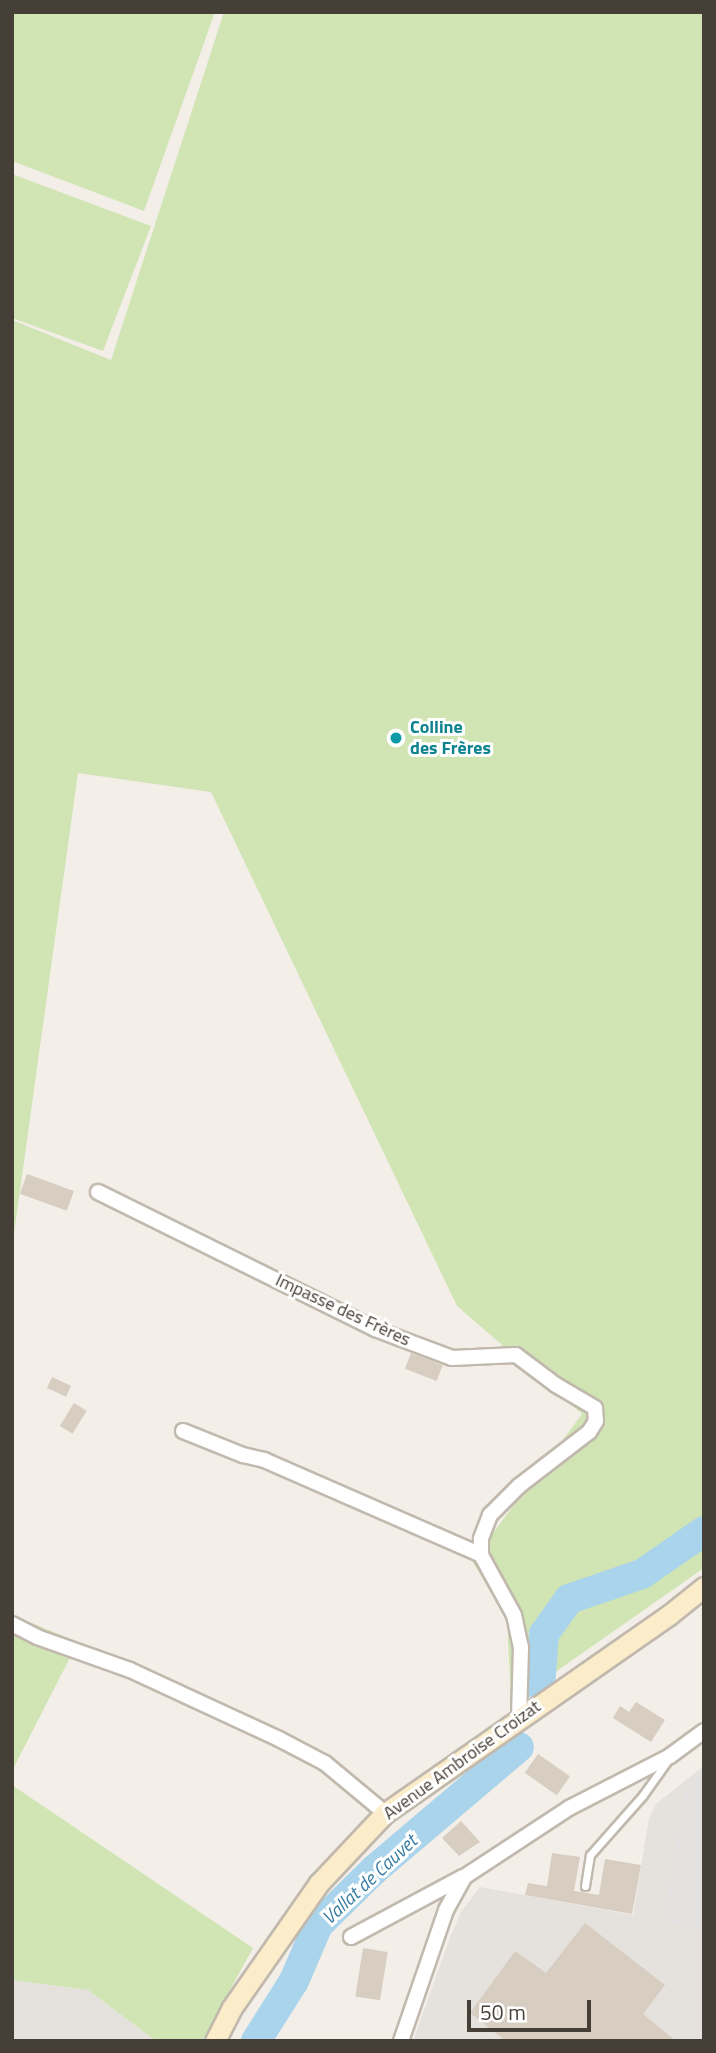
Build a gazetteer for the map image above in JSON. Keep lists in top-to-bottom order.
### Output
{
  "streets": {
    "main road": ["Avenue Ambroise Croizat"],
    "street": ["Impasse des Frères"]
  },
  "water": ["Vallat de Cauvet"],
  "places": ["Colline des Frères"],
  "scale_bar": "50 m"
}
